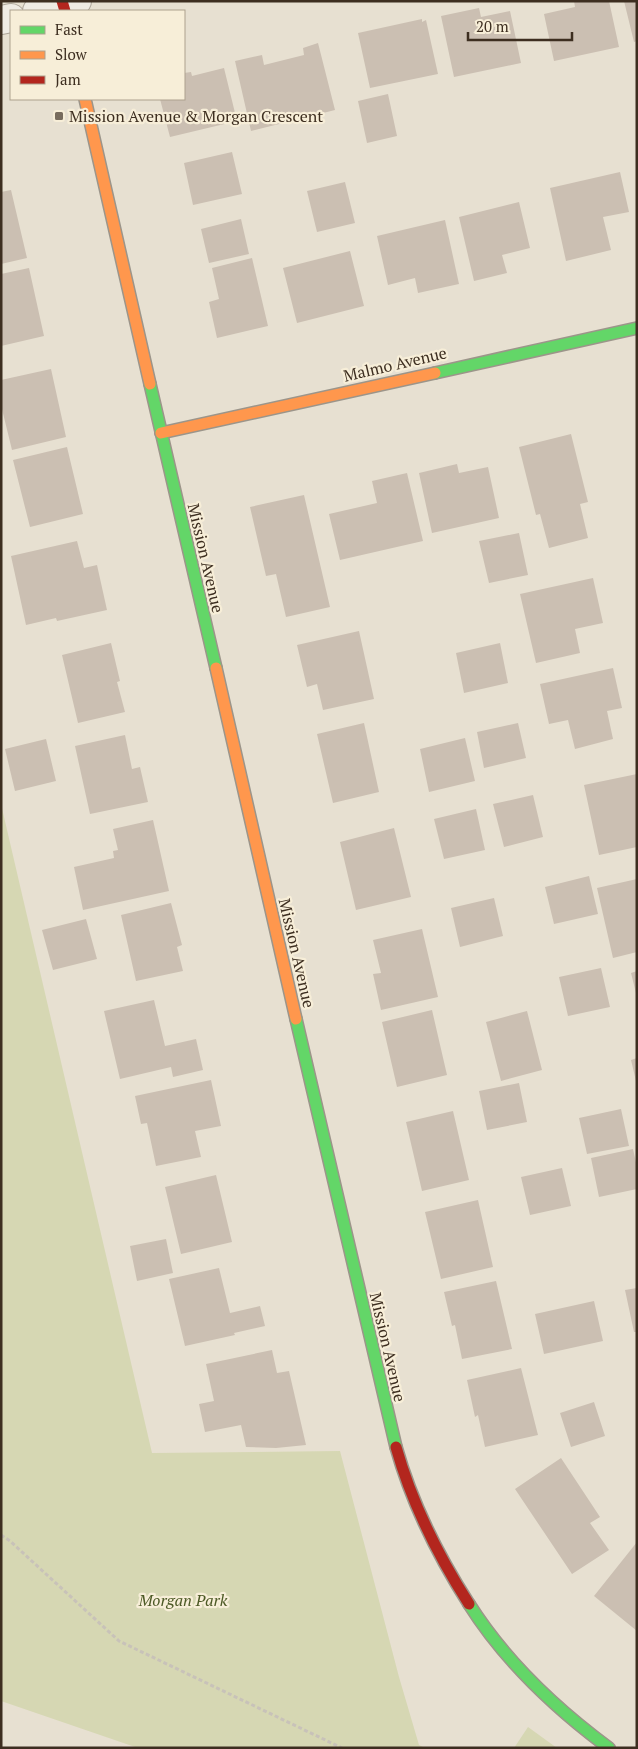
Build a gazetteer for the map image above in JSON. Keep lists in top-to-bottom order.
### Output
{
  "streets": {
    "street": ["Malmo Avenue", "Mission Avenue"]
  },
  "crossings": [
    ["Malmo Avenue", "Mission Avenue"]
  ],
  "parks": ["Morgan Park"],
  "places": {
    "transit": ["Mission Avenue & Morgan Crescent"]
  },
  "legend": ["Fast", "Slow", "Jam"],
  "scale_bar": "20 m"
}
